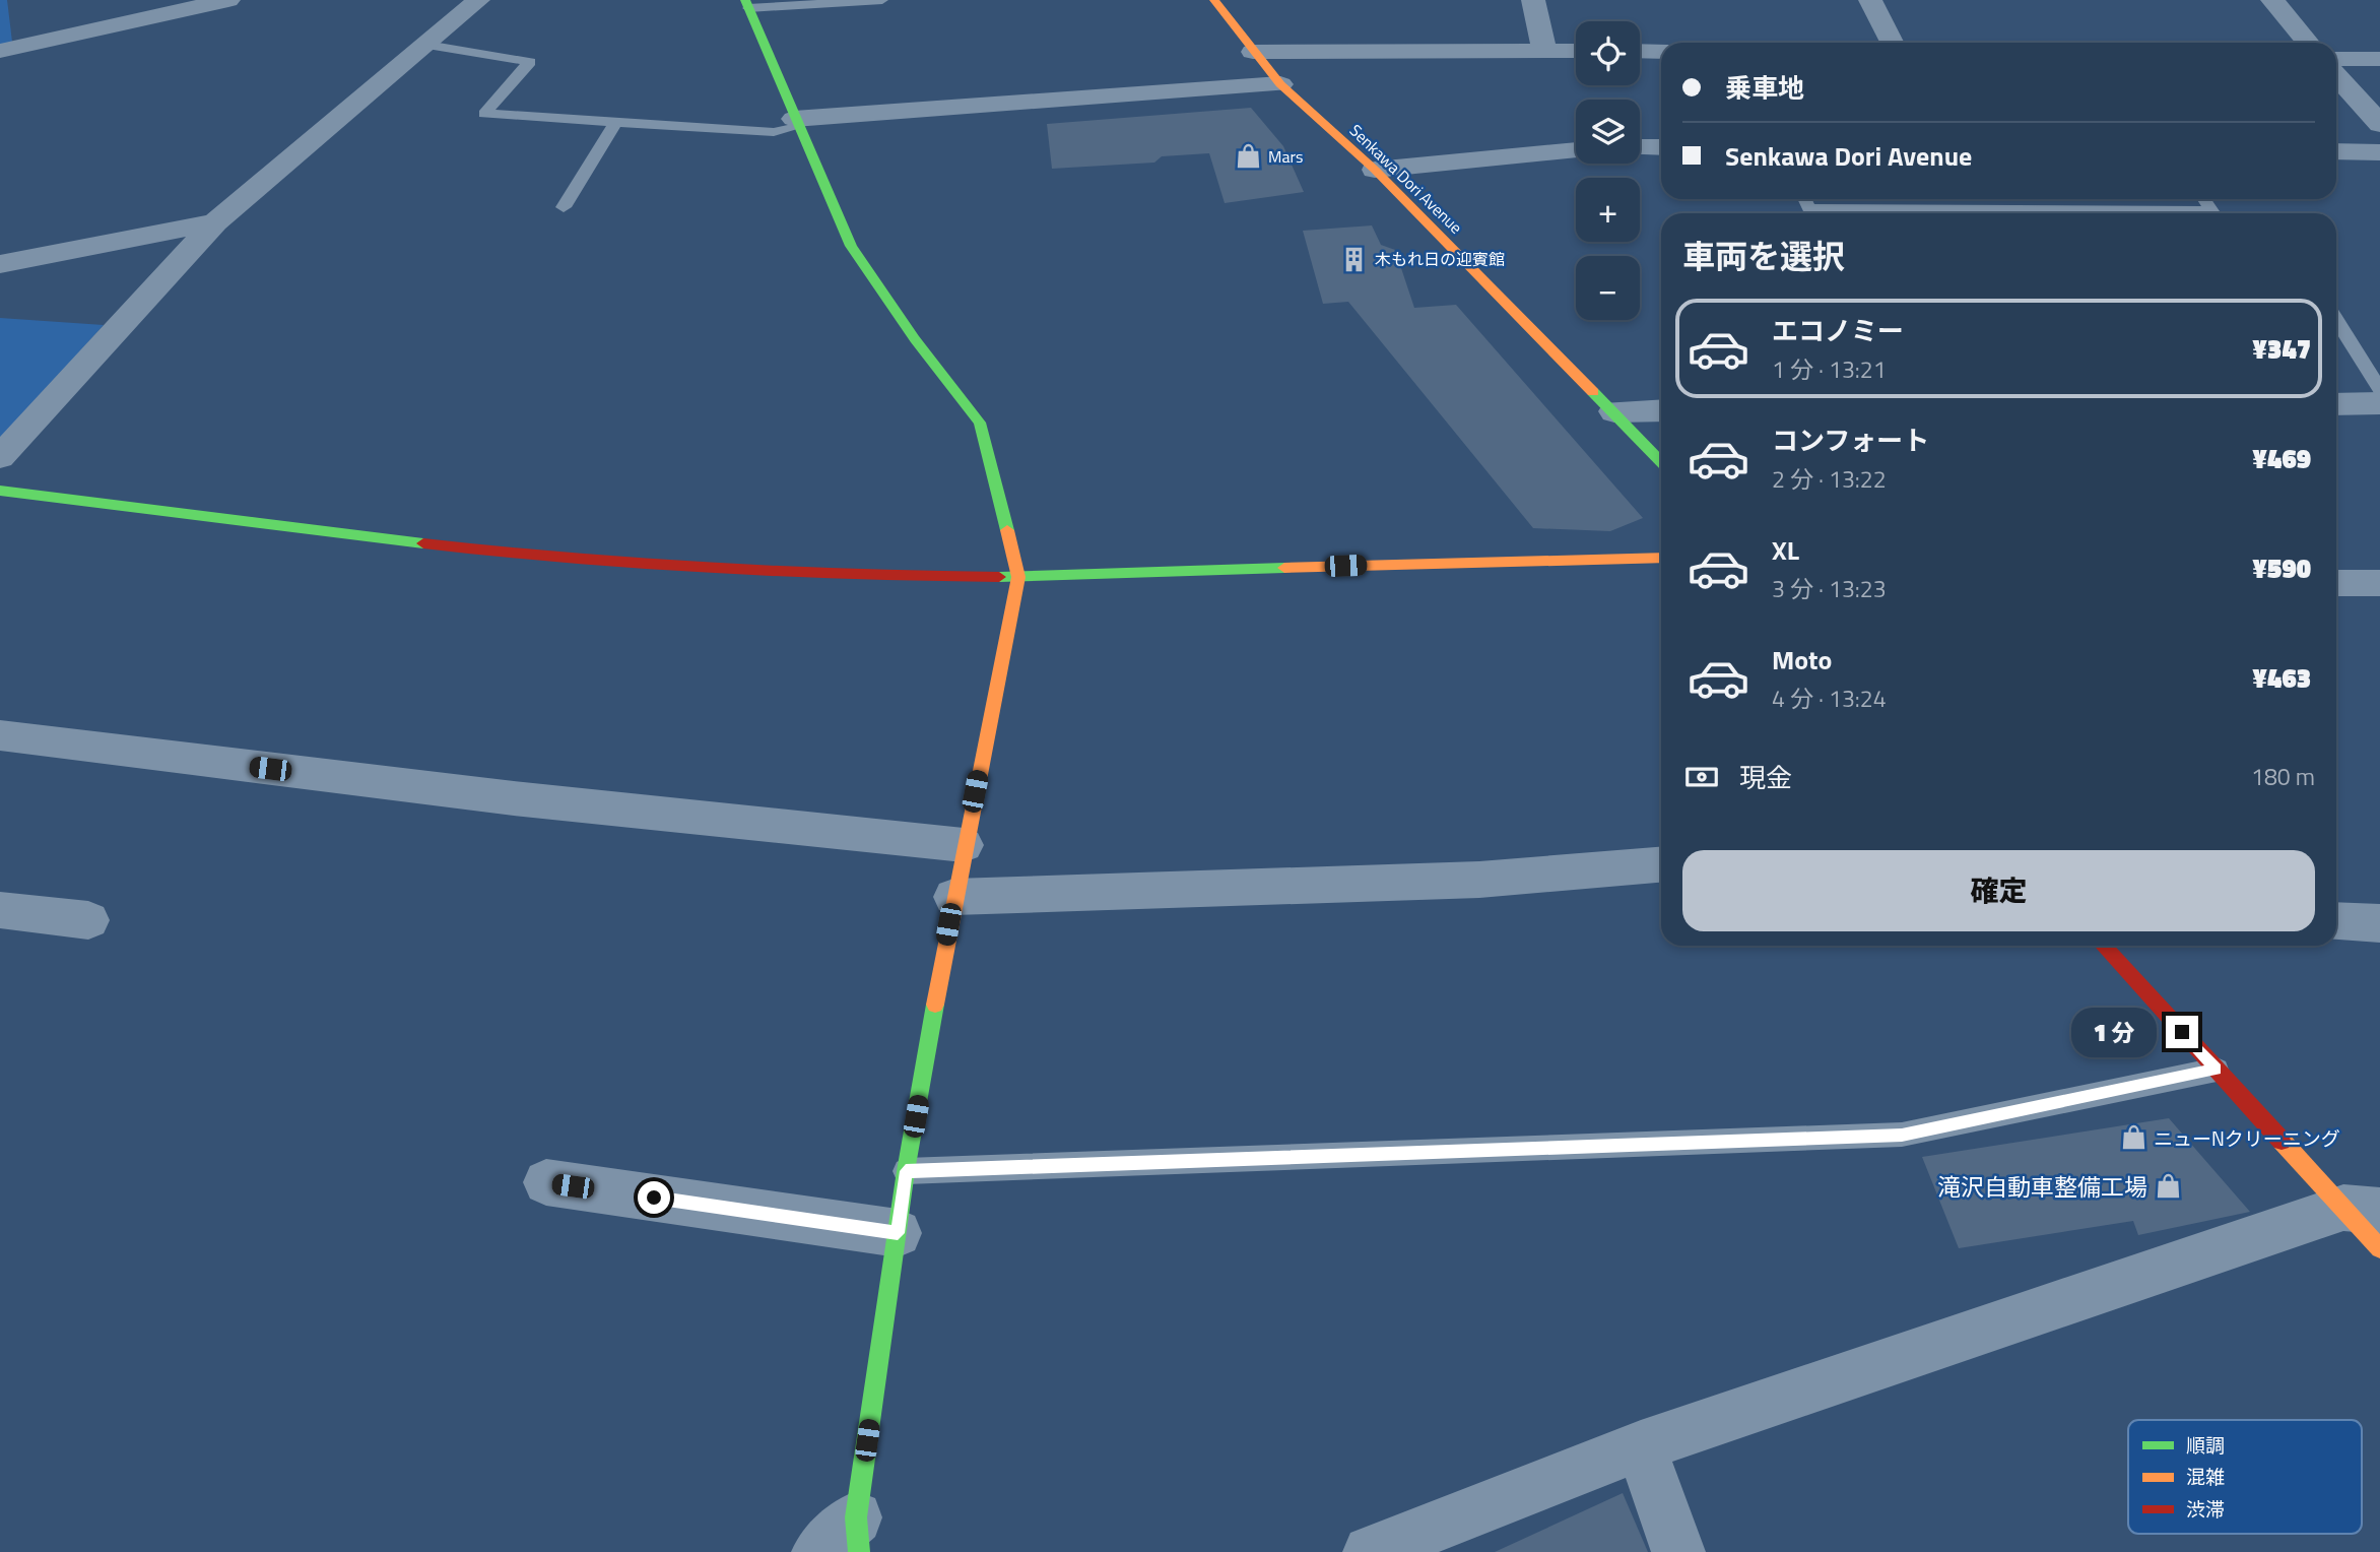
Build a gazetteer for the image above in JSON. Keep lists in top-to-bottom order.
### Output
{
  "streets": {
    "street": ["Senkawa Dori Avenue"]
  },
  "places": {
    "shop": ["Mars", "ニューNクリーニング", "滝沢自動車整備工場"],
    "building": ["木もれ日の迎賓館"]
  },
  "legend": ["順調", "混雑", "渋滞"],
  "page": {
    "map_buttons": ["+", "−"],
    "banner": ["乗車地", "Senkawa Dori Avenue"],
    "heading": "車両を選択",
    "list": [
      {
        "name": "エコノミー",
        "note": "1 分 · 13:21",
        "value": "¥347"
      },
      {
        "name": "コンフォート",
        "note": "2 分 · 13:22",
        "value": "¥469"
      },
      {
        "name": "XL",
        "note": "3 分 · 13:23",
        "value": "¥590"
      },
      {
        "name": "Moto",
        "note": "4 分 · 13:24",
        "value": "¥463"
      }
    ],
    "pay": ["現金", "180 m"],
    "buttons": "確定",
    "bubble": "1 分"
  }
}
